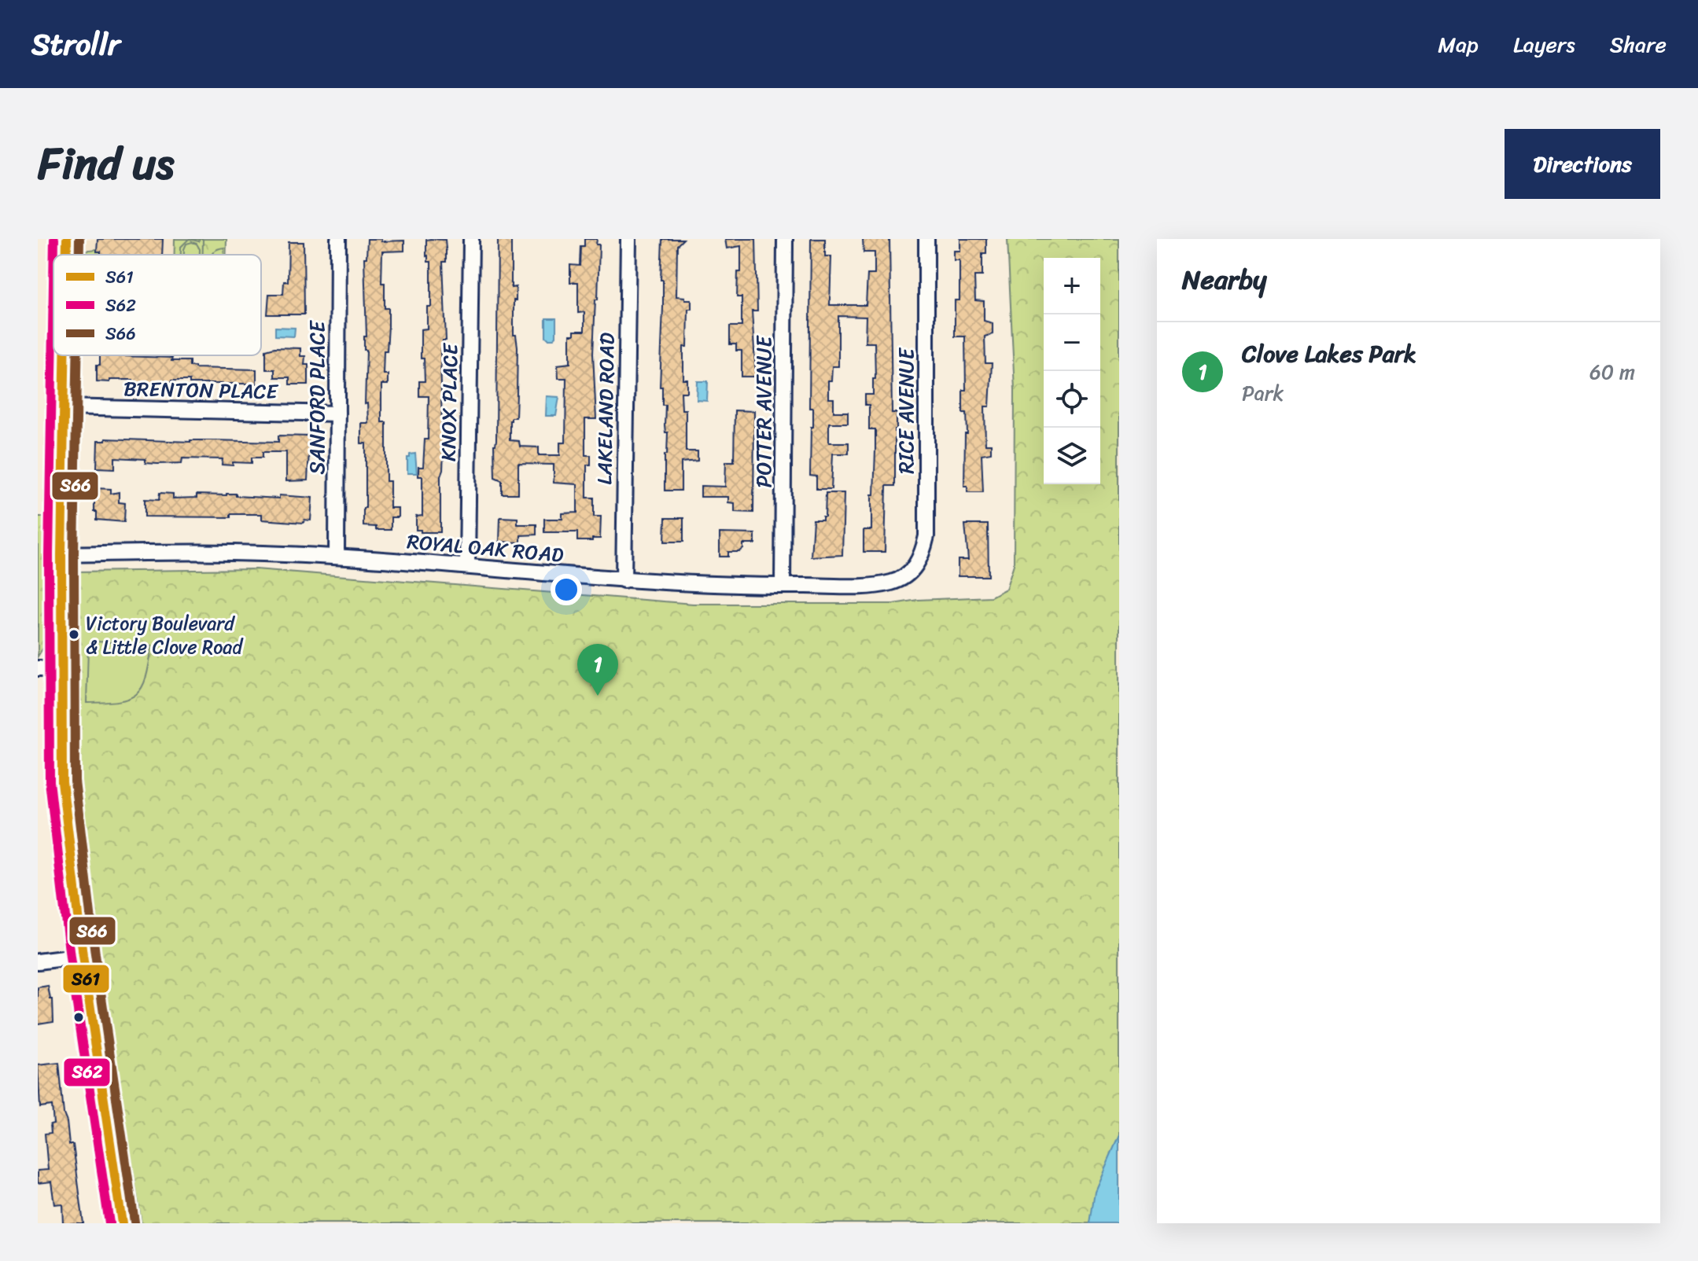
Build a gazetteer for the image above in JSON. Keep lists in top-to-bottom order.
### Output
{
  "streets": {
    "street": [
      "BRENTON PLACE",
      "SANFORD PLACE",
      "KNOX PLACE",
      "LAKELAND ROAD",
      "RICE AVENUE",
      "POTTER AVENUE",
      "ROYAL OAK ROAD"
    ]
  },
  "crossings": [
    ["BRENTON PLACE", "SANFORD PLACE"],
    ["SANFORD PLACE", "ROYAL OAK ROAD"],
    ["KNOX PLACE", "ROYAL OAK ROAD"],
    ["LAKELAND ROAD", "ROYAL OAK ROAD"],
    ["RICE AVENUE", "ROYAL OAK ROAD"],
    ["POTTER AVENUE", "ROYAL OAK ROAD"]
  ],
  "places": ["Victory Boulevard & Little Clove Road"],
  "lines": ["transit line S61", "transit line S62", "transit line S66"],
  "legend": ["S61", "S62", "S66"],
  "page": {
    "header": "Strollr",
    "nav": ["Map", "Layers", "Share"],
    "title": "Find us",
    "buttons": "Directions",
    "heading": "Nearby",
    "map_buttons": ["+", "−"],
    "list": [
      {
        "mark": "1",
        "name": "Clove Lakes Park",
        "note": "Park",
        "value": "60 m"
      }
    ],
    "pins": "1"
  }
}
